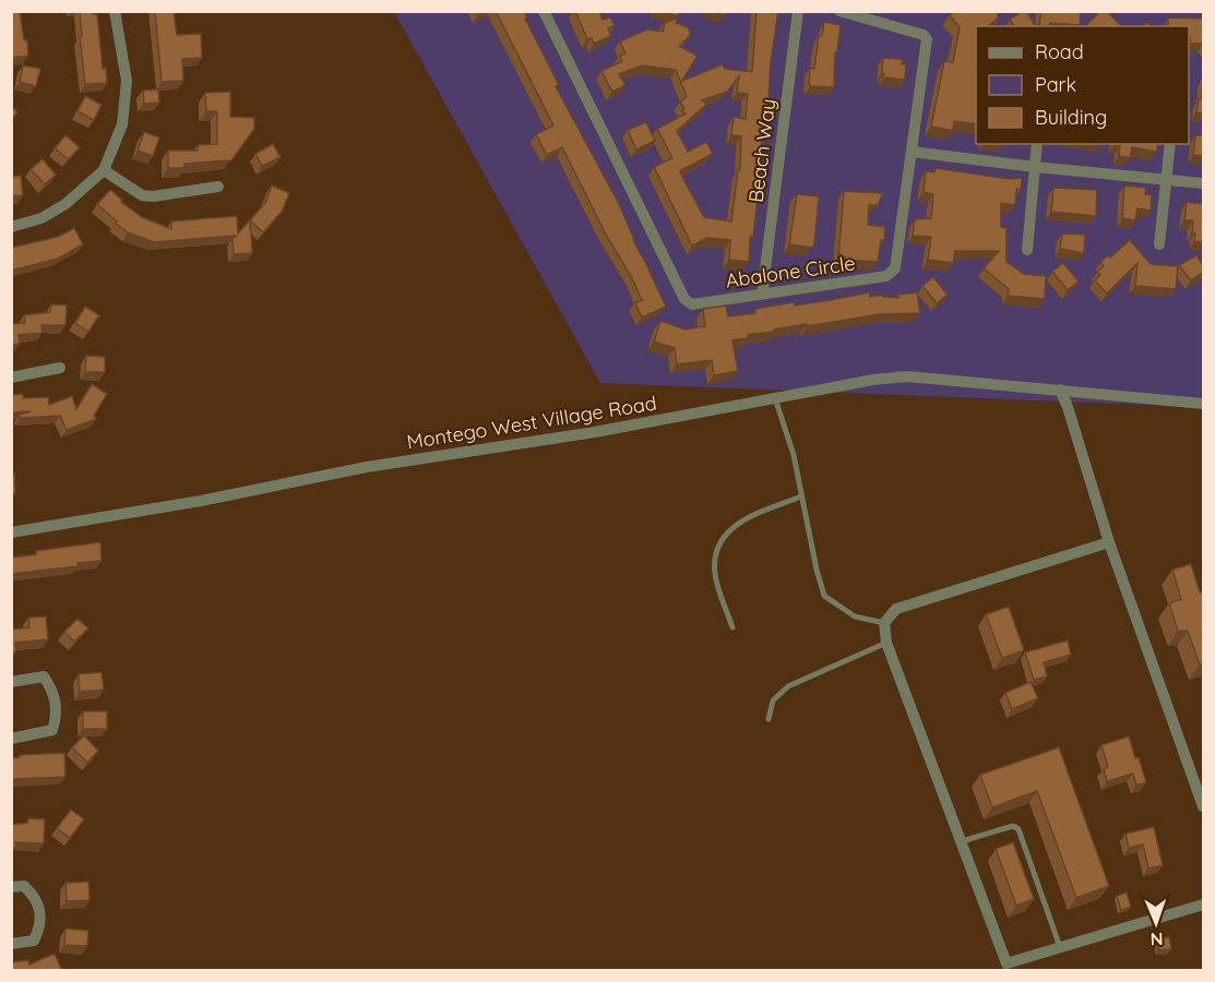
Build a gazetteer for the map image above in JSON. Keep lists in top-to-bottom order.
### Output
{
  "streets": {
    "street": ["Beach Way", "Abalone Circle", "Montego West Village Road"]
  },
  "crossings": [
    ["Beach Way", "Abalone Circle"]
  ],
  "legend": ["Road", "Park", "Building"],
  "north": "bottom"
}
